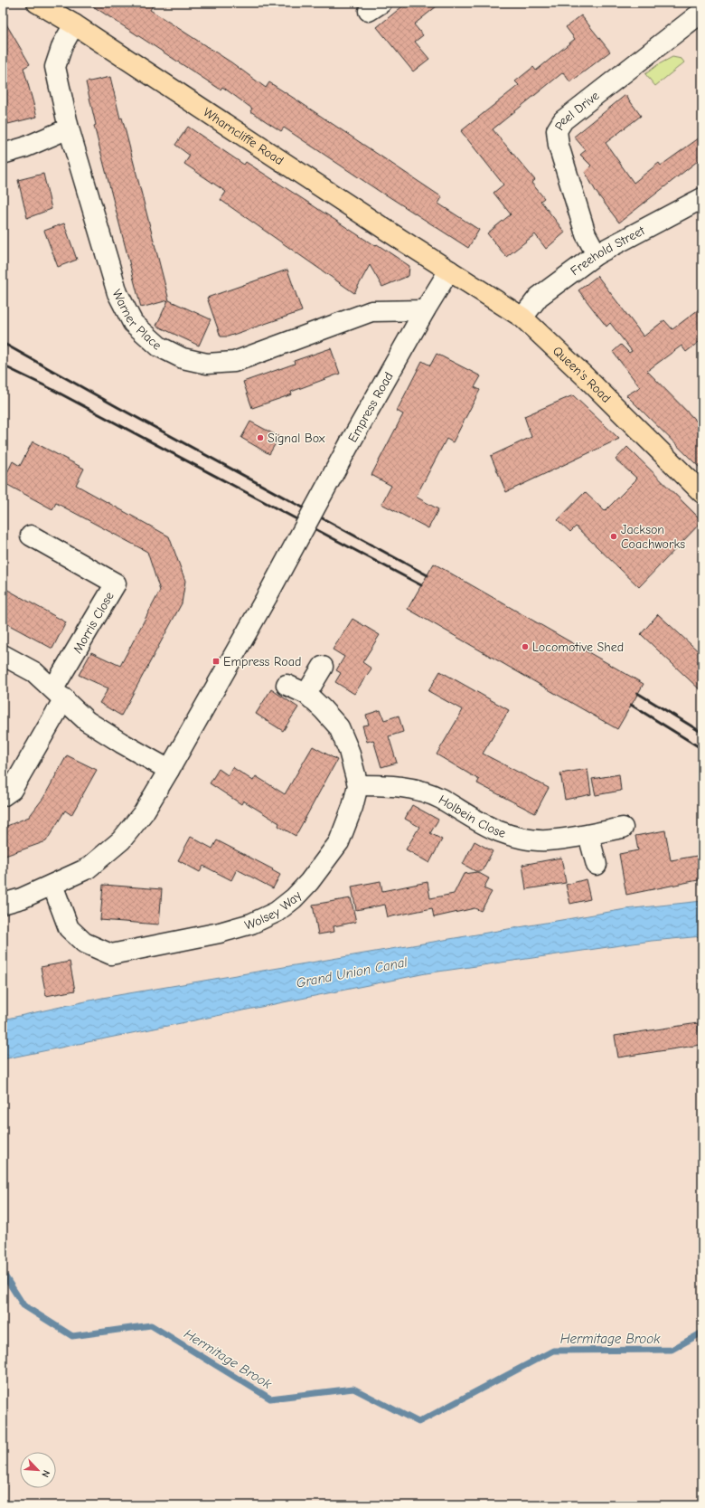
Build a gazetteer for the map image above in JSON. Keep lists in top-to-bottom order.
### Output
{
  "streets": {
    "main road": ["Wharncliffe Road", "Queen's Road"],
    "street": [
      "Peel Drive",
      "Freehold Street",
      "Warner Place",
      "Empress Road",
      "Morris Close",
      "Holbein Close",
      "Wolsey Way"
    ]
  },
  "crossings": [
    ["Peel Drive", "Freehold Street"],
    ["Wharncliffe Road", "Warner Place"],
    ["Wharncliffe Road", "Queen's Road"],
    ["Wharncliffe Road", "Empress Road"],
    ["Freehold Street", "Queen's Road"],
    ["Warner Place", "Empress Road"],
    ["Queen's Road", "Empress Road"],
    ["Empress Road", "Wolsey Way"],
    ["Holbein Close", "Wolsey Way"]
  ],
  "water": ["Grand Union Canal", "Hermitage Brook"],
  "places": {
    "other": ["Signal Box", "Jackson Coachworks", "Locomotive Shed"],
    "transit": ["Empress Road"]
  },
  "north": "bottom right"
}
